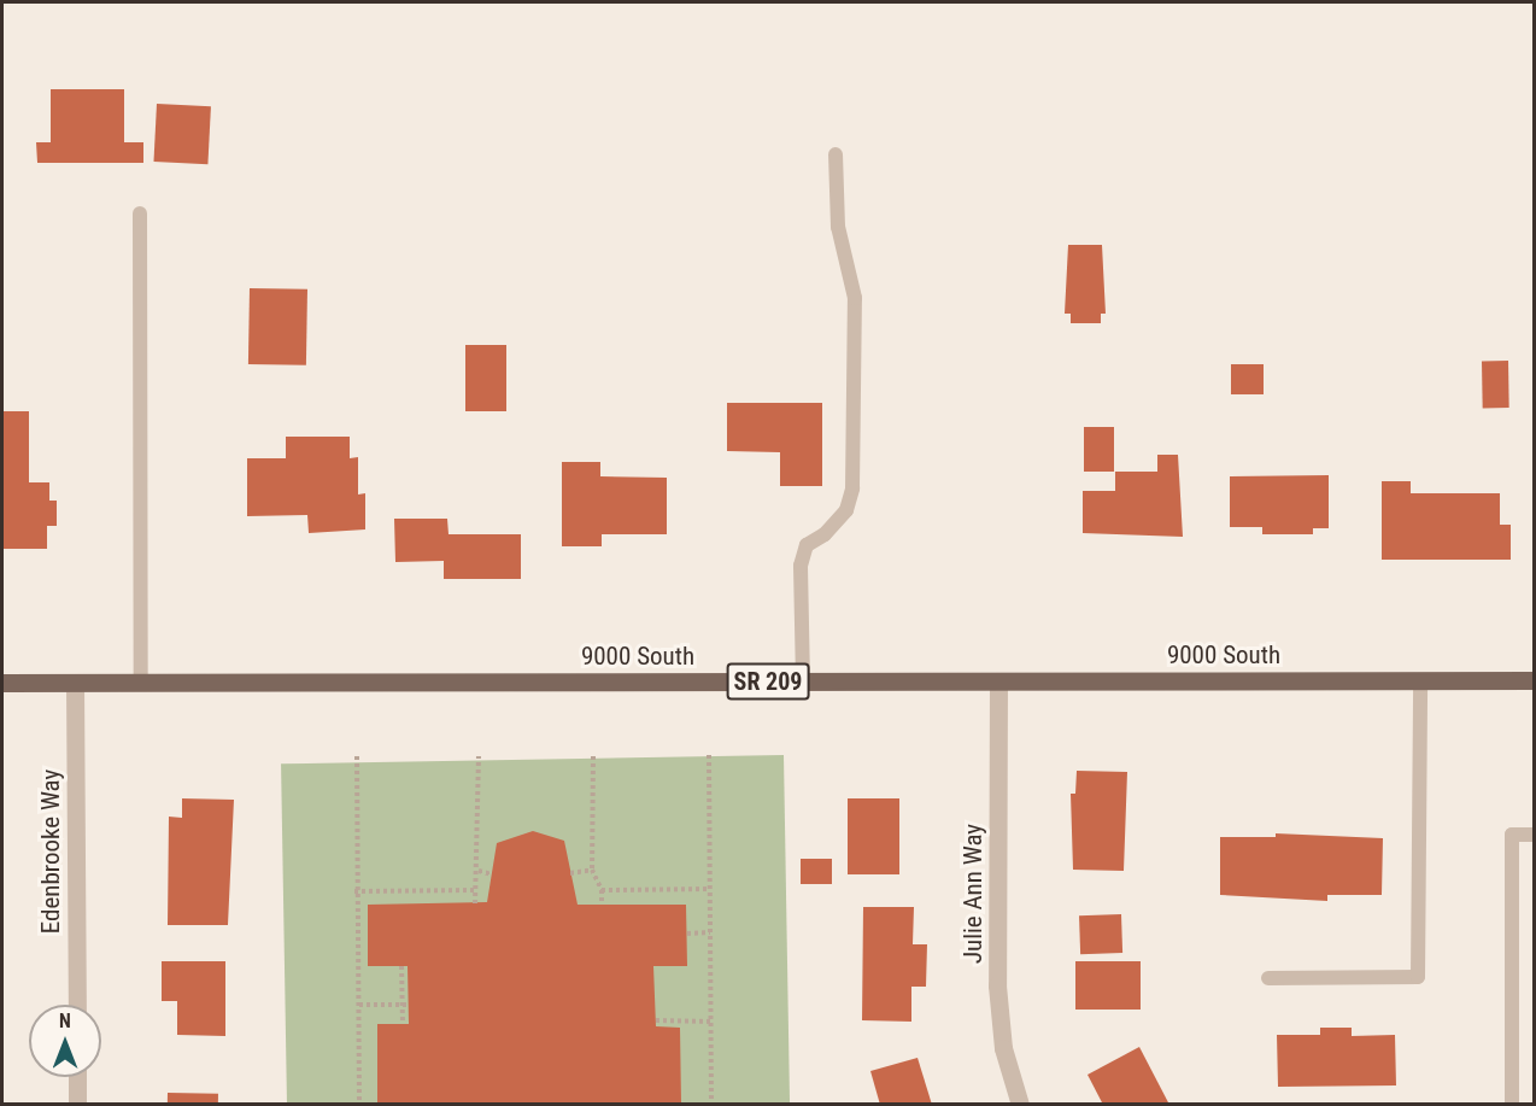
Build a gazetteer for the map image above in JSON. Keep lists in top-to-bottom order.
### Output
{
  "streets": {
    "main road": ["9000 South", "SR 209"],
    "street": ["Edenbrooke Way", "Julie Ann Way"]
  },
  "crossings": [
    ["9000 South", "Edenbrooke Way"],
    ["9000 South", "Julie Ann Way"]
  ],
  "north": "top"
}
